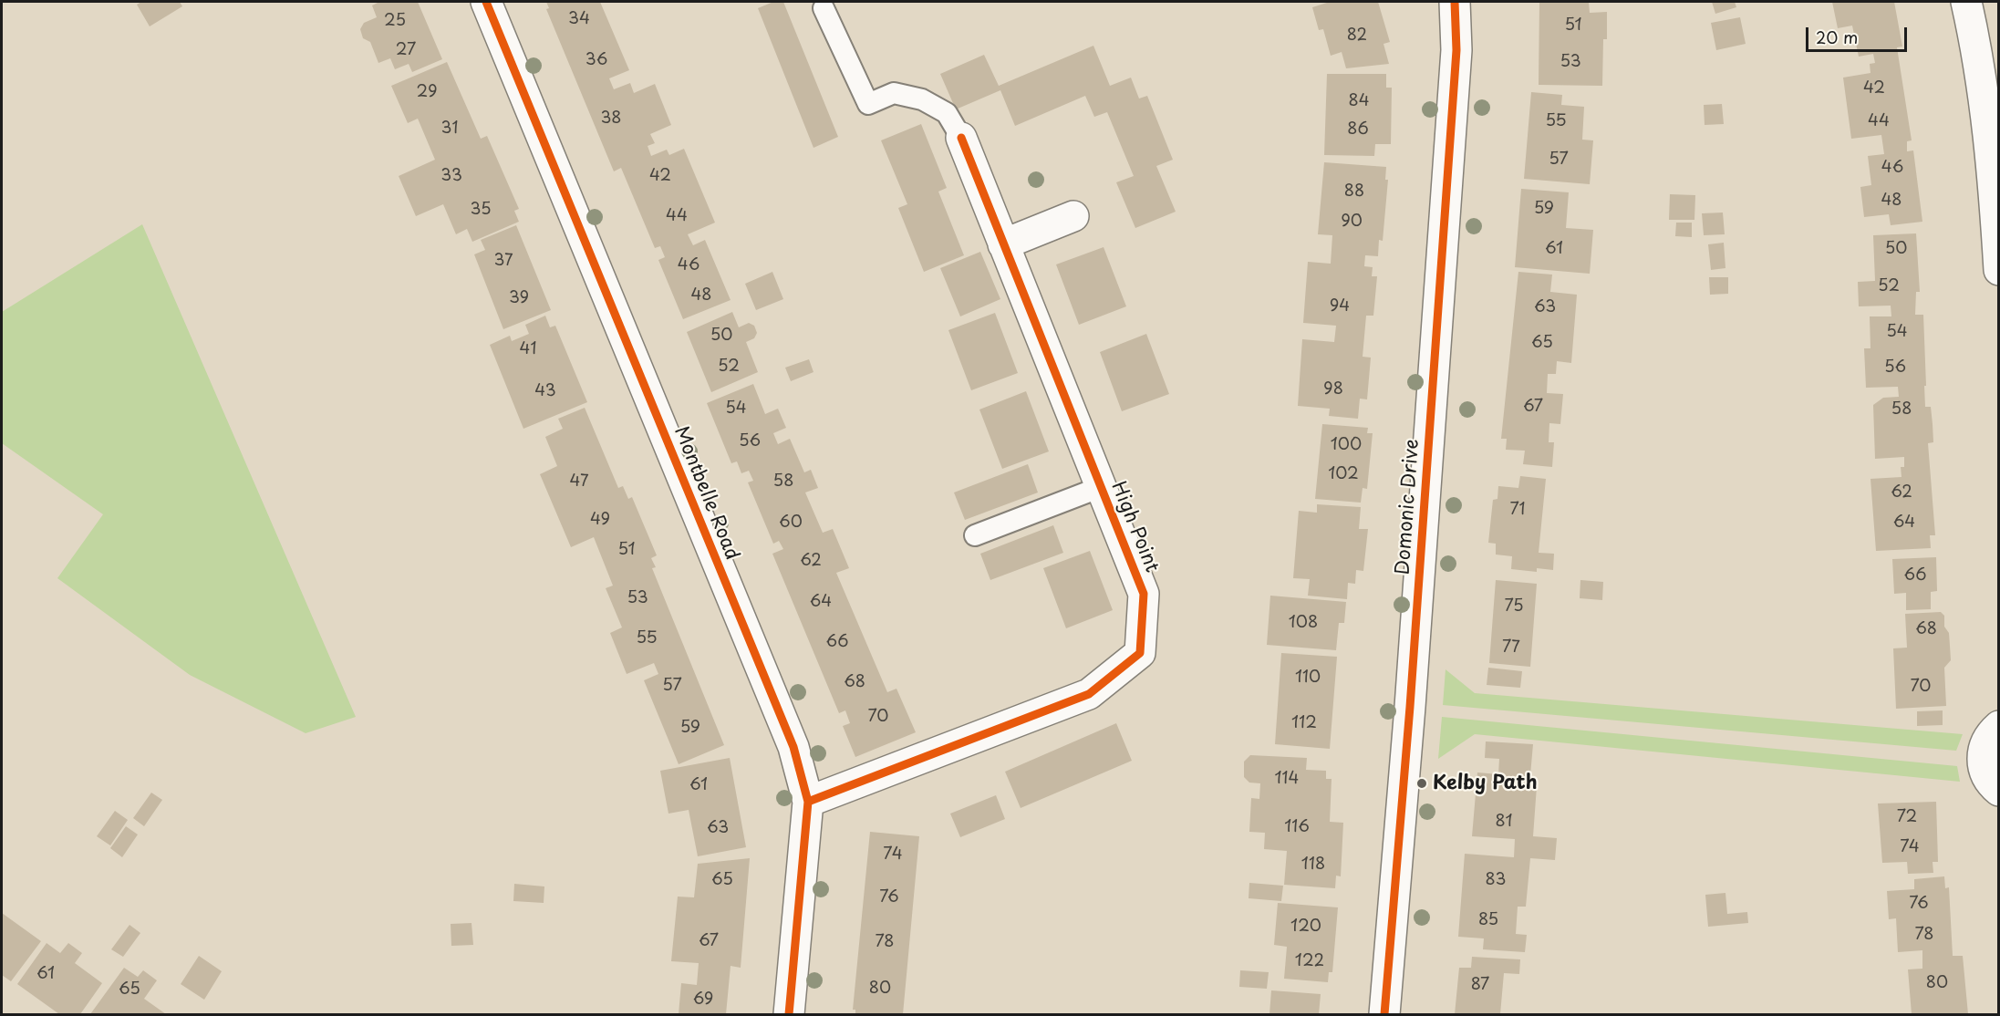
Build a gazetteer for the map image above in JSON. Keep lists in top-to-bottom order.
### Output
{
  "streets": {
    "street": ["Montbelle Road", "Domonic Drive", "High Point"]
  },
  "crossings": [
    ["Montbelle Road", "High Point"]
  ],
  "places": ["Kelby Path"],
  "house_numbers": [
    "34",
    "25",
    "51",
    "82",
    "27",
    "36",
    "53",
    "42",
    "29",
    "84",
    "38",
    "55",
    "44",
    "31",
    "86",
    "57",
    "46",
    "33",
    "42",
    "88",
    "48",
    "59",
    "35",
    "44",
    "90",
    "61",
    "50",
    "37",
    "46",
    "52",
    "48",
    "39",
    "94",
    "63",
    "54",
    "50",
    "65",
    "41",
    "52",
    "56",
    "98",
    "43",
    "67",
    "54",
    "58",
    "56",
    "100",
    "102",
    "47",
    "58",
    "62",
    "71",
    "49",
    "60",
    "64",
    "51",
    "62",
    "66",
    "53",
    "64",
    "75",
    "108",
    "68",
    "55",
    "66",
    "77",
    "110",
    "68",
    "57",
    "70",
    "70",
    "112",
    "59",
    "114",
    "61",
    "72",
    "81",
    "116",
    "63",
    "74",
    "74",
    "118",
    "65",
    "83",
    "76",
    "76",
    "85",
    "120",
    "78",
    "67",
    "78",
    "122",
    "61",
    "80",
    "87",
    "80",
    "65",
    "69"
  ],
  "scale_bar": "20 m"
}
